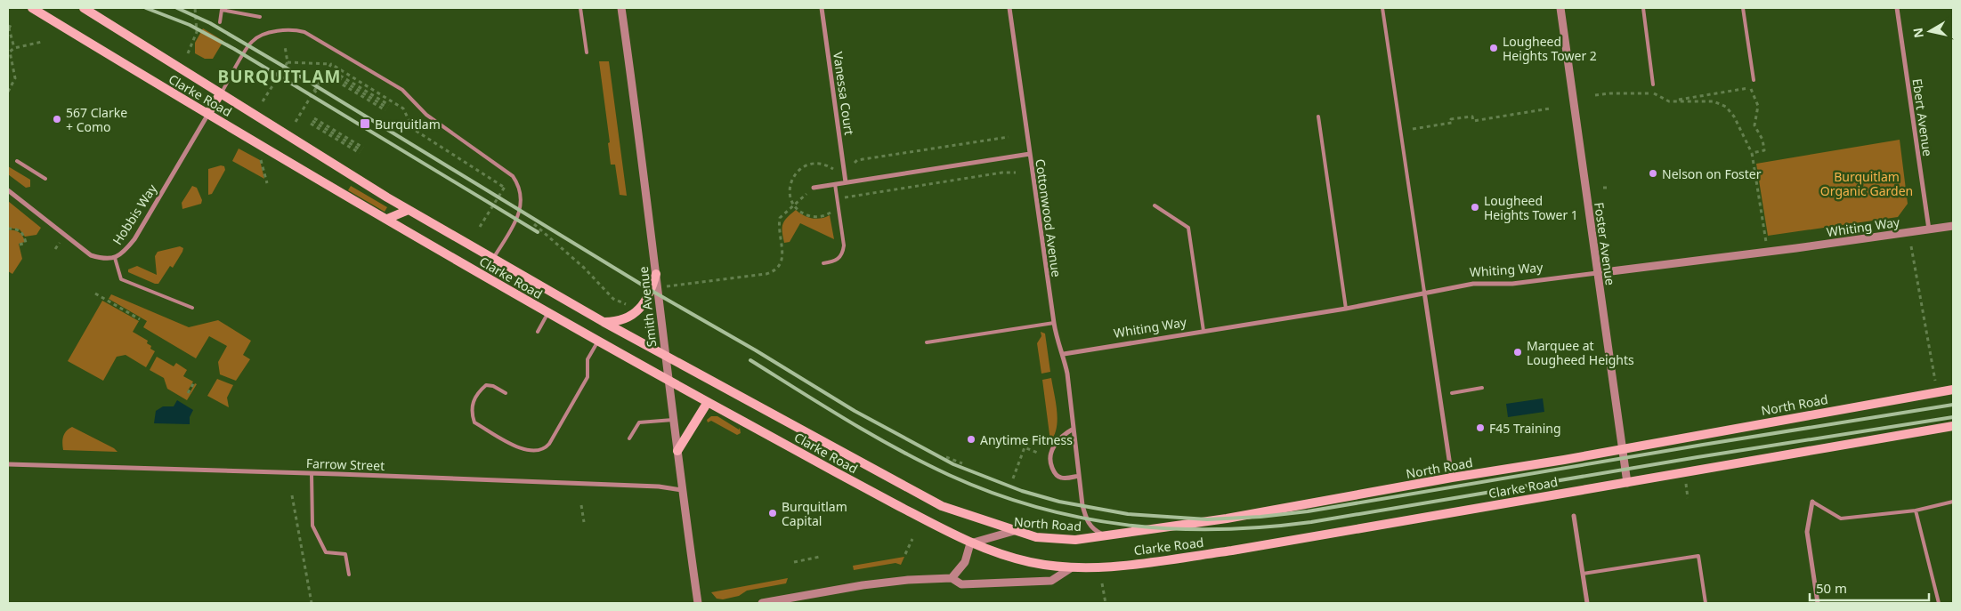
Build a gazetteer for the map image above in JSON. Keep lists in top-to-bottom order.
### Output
{
  "streets": {
    "main road": ["Clarke Road", "North Road"],
    "street": [
      "Vanessa Court",
      "Ebert Avenue",
      "Hobbis Way",
      "Cottonwood Avenue",
      "Whiting Way",
      "Foster Avenue",
      "Smith Avenue",
      "Farrow Street"
    ]
  },
  "crossings": [
    ["Clarke Road", "Hobbis Way"],
    ["Clarke Road", "Foster Avenue"],
    ["Clarke Road", "Smith Avenue"],
    ["Clarke Road", "North Road"],
    ["Ebert Avenue", "Whiting Way"],
    ["Cottonwood Avenue", "Whiting Way"],
    ["Cottonwood Avenue", "North Road"],
    ["Whiting Way", "Foster Avenue"],
    ["Foster Avenue", "North Road"],
    ["Smith Avenue", "Farrow Street"]
  ],
  "districts": ["BURQUITLAM"],
  "parks": ["Burquitlam Organic Garden"],
  "places": {
    "other": [
      "Lougheed Heights Tower 2",
      "567 Clarke + Como",
      "Nelson on Foster",
      "Lougheed Heights Tower 1",
      "Marquee at Lougheed Heights",
      "F45 Training",
      "Anytime Fitness",
      "Burquitlam Capital"
    ],
    "transit": ["Burquitlam"]
  },
  "scale_bar": "50 m",
  "north": "left"
}
